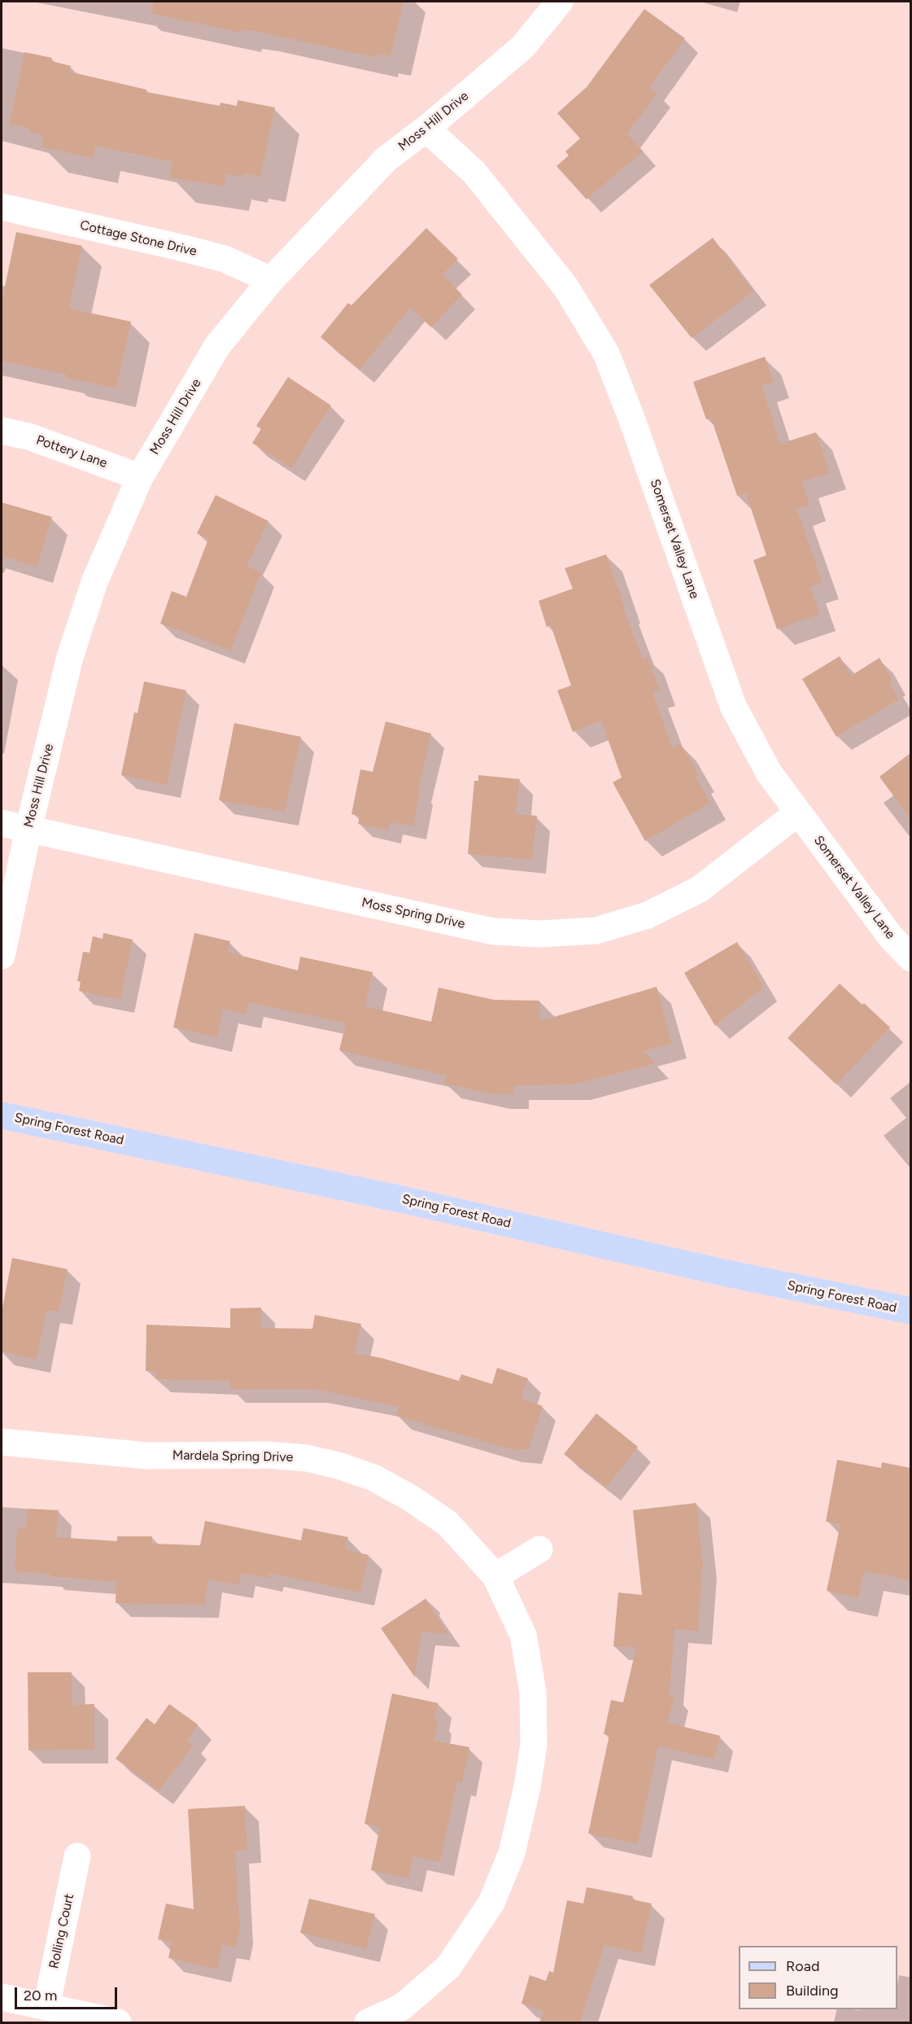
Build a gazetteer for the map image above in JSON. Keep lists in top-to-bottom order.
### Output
{
  "streets": {
    "main road": ["Spring Forest Road"],
    "street": [
      "Moss Hill Drive",
      "Cottage Stone Drive",
      "Pottery Lane",
      "Somerset Valley Lane",
      "Moss Spring Drive",
      "Mardela Spring Drive",
      "Rolling Court"
    ]
  },
  "crossings": [
    ["Moss Hill Drive", "Cottage Stone Drive"],
    ["Moss Hill Drive", "Pottery Lane"],
    ["Moss Hill Drive", "Somerset Valley Lane"],
    ["Moss Hill Drive", "Moss Spring Drive"],
    ["Somerset Valley Lane", "Moss Spring Drive"]
  ],
  "legend": ["Road", "Building"],
  "scale_bar": "20 m"
}
